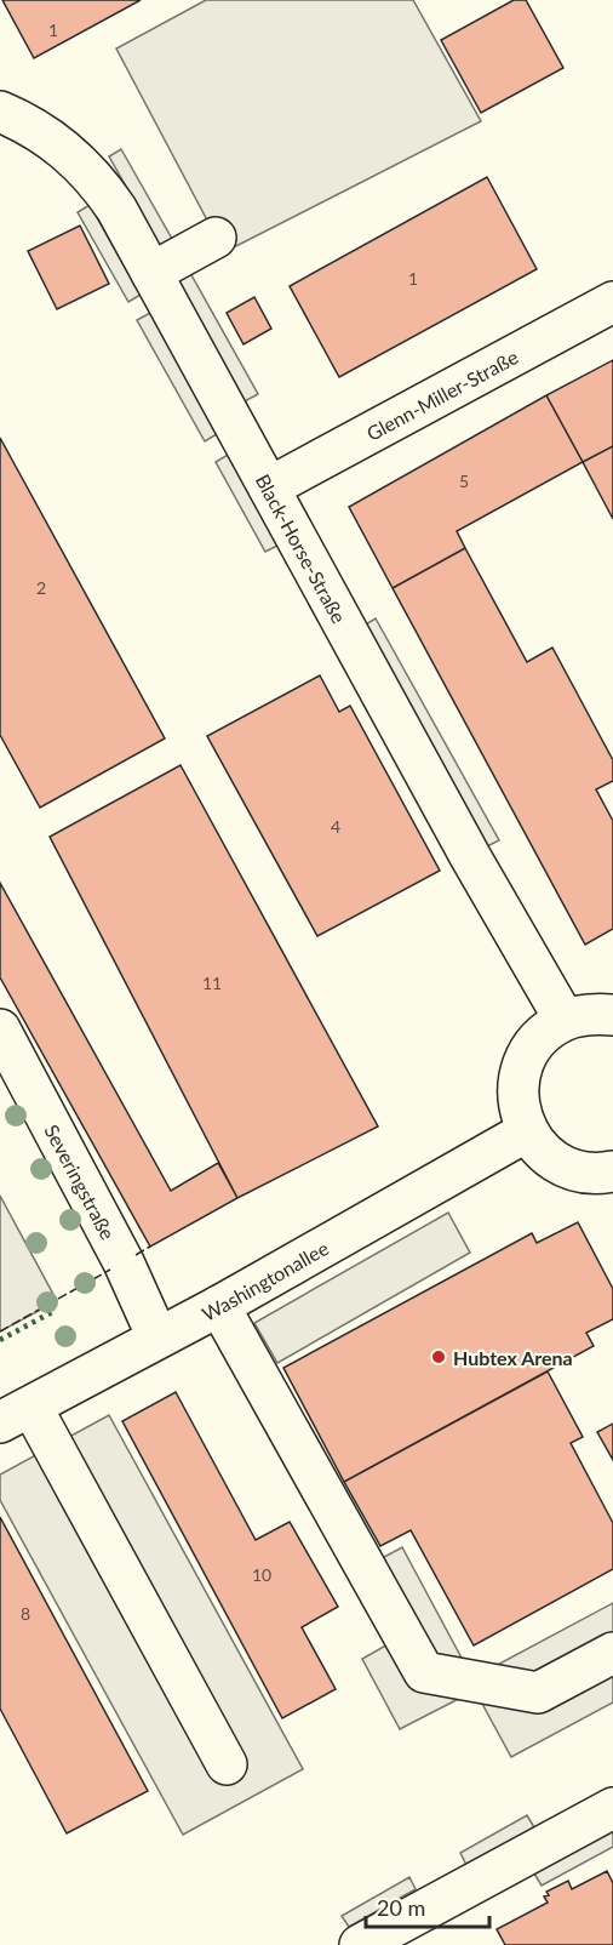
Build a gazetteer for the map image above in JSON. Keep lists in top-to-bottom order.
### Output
{
  "streets": {
    "street": [
      "Glenn-Miller-Straße",
      "Black-Horse-Straße",
      "Severingstraße",
      "Washingtonallee"
    ]
  },
  "crossings": [
    ["Glenn-Miller-Straße", "Black-Horse-Straße"],
    ["Severingstraße", "Washingtonallee"]
  ],
  "places": ["Hubtex Arena"],
  "house_numbers": [
    "1",
    "1",
    "5",
    "2",
    "4",
    "11",
    "10",
    "8"
  ],
  "scale_bar": "20 m"
}
